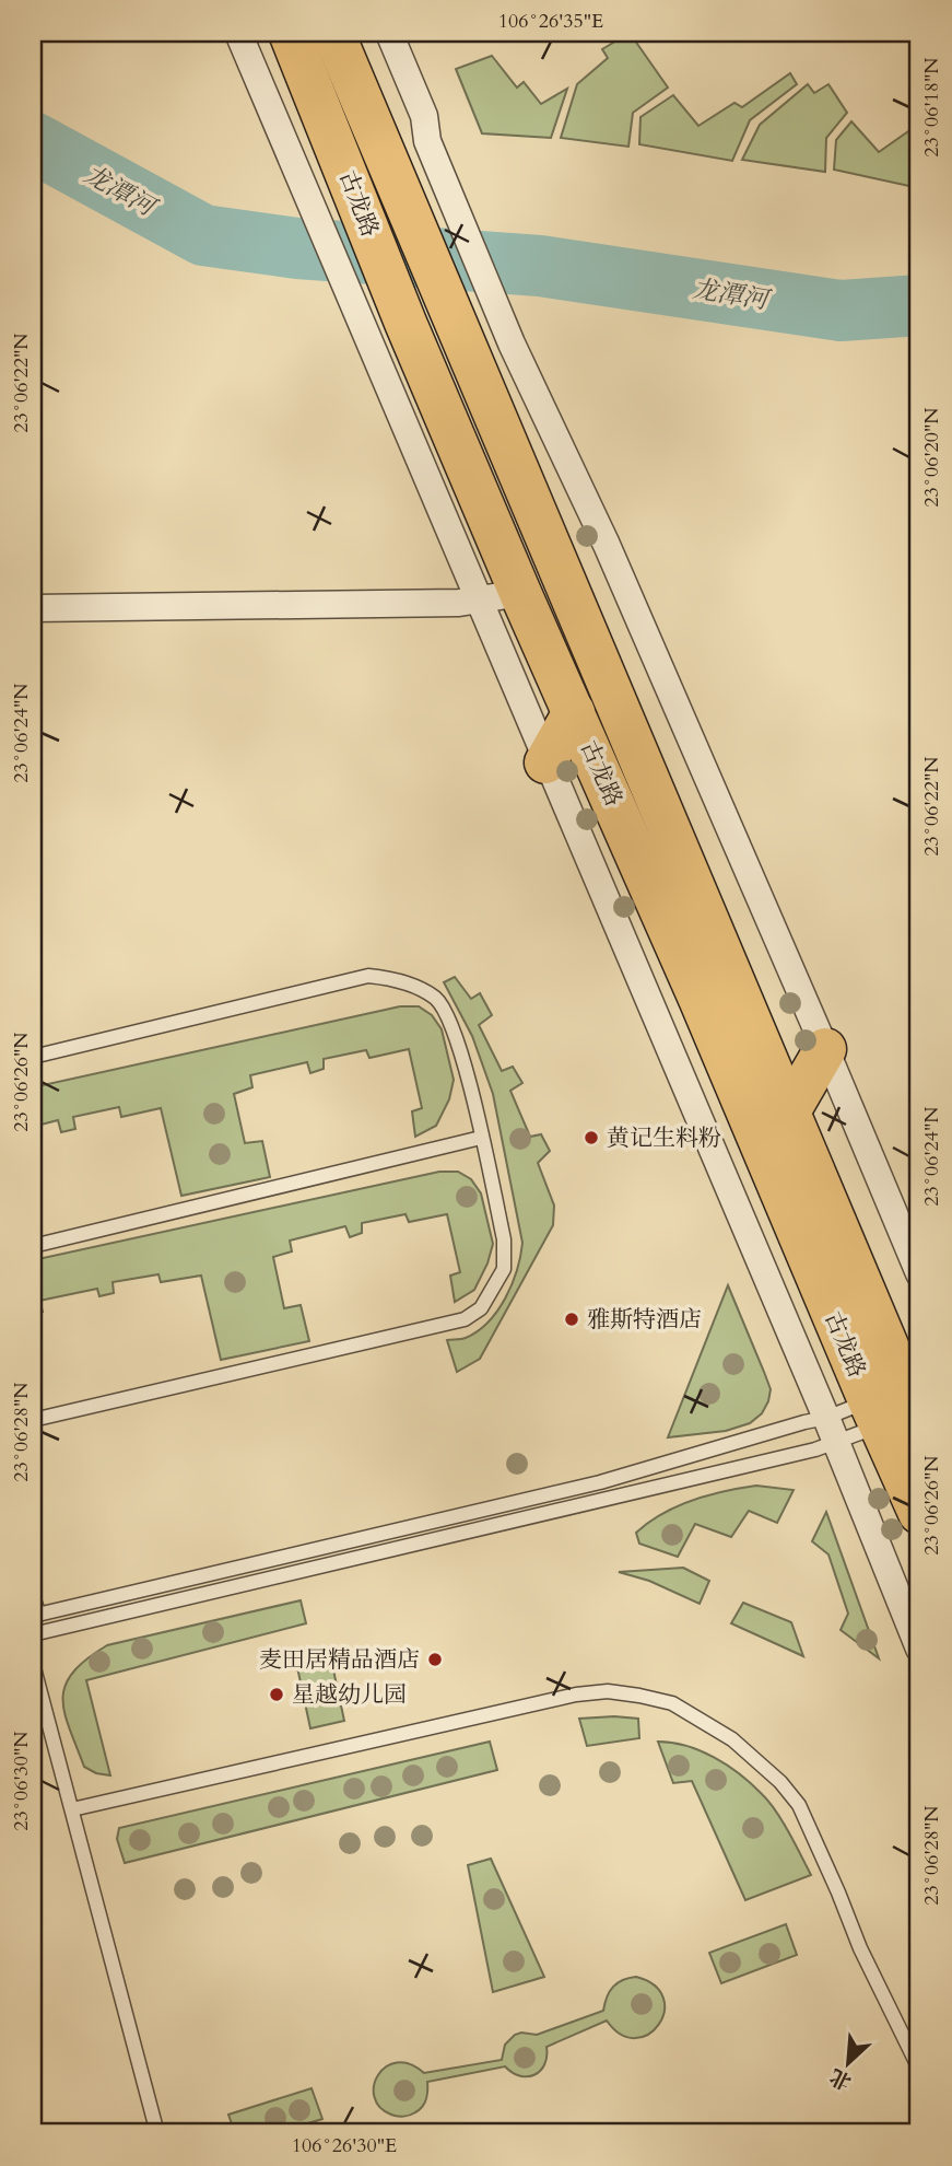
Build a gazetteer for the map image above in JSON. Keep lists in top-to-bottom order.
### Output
{
  "streets": {
    "main road": ["古龙路"]
  },
  "water": ["龙潭河"],
  "places": [
    "黄记生料粉",
    "雅斯特酒店",
    "麦田居精品酒店",
    "星越幼儿园"
  ],
  "north": "bottom left",
  "coordinates": [
    "106°26'35\"E",
    "23°06'18\"N",
    "23°06'22\"N",
    "23°06'20\"N",
    "23°06'24\"N",
    "23°06'26\"N",
    "23°06'28\"N",
    "23°06'30\"N",
    "106°26'30\"E"
  ]
}
